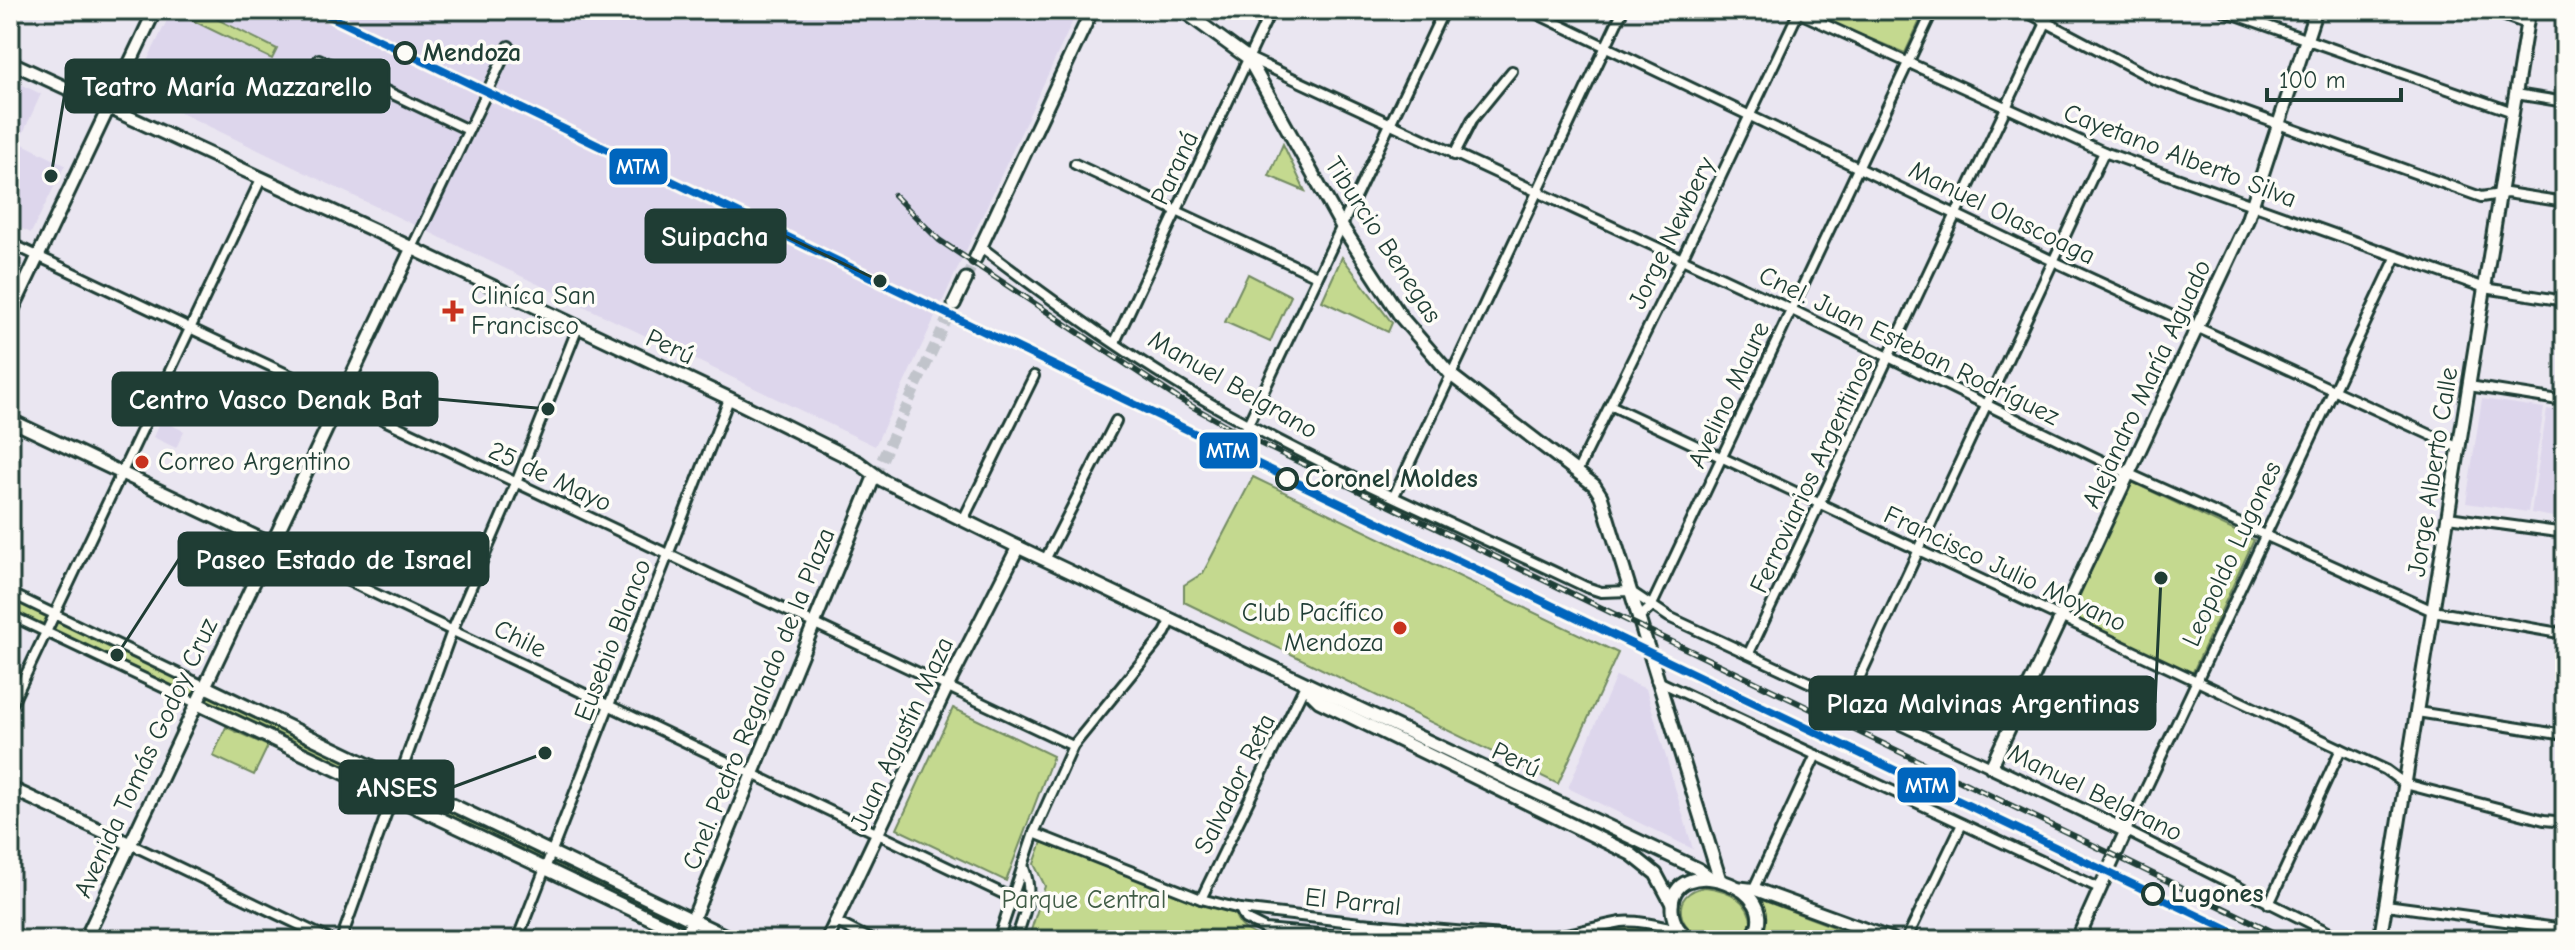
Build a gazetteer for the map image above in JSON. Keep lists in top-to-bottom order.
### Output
{
  "streets": {
    "street": [
      "Cayetano Alberto Silva",
      "Paraná",
      "Manuel Olascoaga",
      "Jorge Newbery",
      "Tiburcio Benegas",
      "Cnel. Juan Esteban Rodríguez",
      "Perú",
      "Alejandro María Aguado",
      "Manuel Belgrano",
      "Avelino Maure",
      "Jorge Alberto Calle",
      "Ferroviarios Argentinos",
      "25 de Mayo",
      "Leopoldo Lugones",
      "Francisco Julio Moyano",
      "Chile",
      "Eusebio Blanco",
      "Cnel. Pedro Regalado de la Plaza",
      "Juan Agustín Maza",
      "Avenida Tomás Godoy Cruz",
      "Salvador Reta",
      "El Parral"
    ]
  },
  "crossings": [
    ["Cayetano Alberto Silva", "Jorge Newbery"],
    ["Cayetano Alberto Silva", "Alejandro María Aguado"],
    ["Cayetano Alberto Silva", "Avelino Maure"],
    ["Cayetano Alberto Silva", "Jorge Alberto Calle"],
    ["Cayetano Alberto Silva", "Ferroviarios Argentinos"],
    ["Cayetano Alberto Silva", "Leopoldo Lugones"],
    ["Paraná", "Tiburcio Benegas"],
    ["Paraná", "Cnel. Juan Esteban Rodríguez"],
    ["Paraná", "Manuel Belgrano"],
    ["Manuel Olascoaga", "Jorge Newbery"],
    ["Manuel Olascoaga", "Alejandro María Aguado"],
    ["Manuel Olascoaga", "Avelino Maure"],
    ["Manuel Olascoaga", "Jorge Alberto Calle"],
    ["Manuel Olascoaga", "Ferroviarios Argentinos"],
    ["Manuel Olascoaga", "Leopoldo Lugones"],
    ["Jorge Newbery", "Tiburcio Benegas"],
    ["Jorge Newbery", "Cnel. Juan Esteban Rodríguez"],
    ["Jorge Newbery", "Francisco Julio Moyano"],
    ["Tiburcio Benegas", "Cnel. Juan Esteban Rodríguez"],
    ["Tiburcio Benegas", "Perú"],
    ["Tiburcio Benegas", "Manuel Belgrano"],
    ["Tiburcio Benegas", "Avelino Maure"],
    ["Cnel. Juan Esteban Rodríguez", "Alejandro María Aguado"],
    ["Cnel. Juan Esteban Rodríguez", "Avelino Maure"],
    ["Cnel. Juan Esteban Rodríguez", "Jorge Alberto Calle"],
    ["Cnel. Juan Esteban Rodríguez", "Ferroviarios Argentinos"],
    ["Cnel. Juan Esteban Rodríguez", "Leopoldo Lugones"],
    ["Perú", "Eusebio Blanco"],
    ["Perú", "Cnel. Pedro Regalado de la Plaza"],
    ["Perú", "Juan Agustín Maza"],
    ["Perú", "Avenida Tomás Godoy Cruz"],
    ["Perú", "Salvador Reta"],
    ["Perú", "El Parral"],
    ["Alejandro María Aguado", "Manuel Belgrano"],
    ["Alejandro María Aguado", "Francisco Julio Moyano"],
    ["Manuel Belgrano", "Avelino Maure"],
    ["Manuel Belgrano", "Ferroviarios Argentinos"],
    ["Manuel Belgrano", "Leopoldo Lugones"],
    ["Avelino Maure", "Francisco Julio Moyano"],
    ["Jorge Alberto Calle", "Francisco Julio Moyano"],
    ["Ferroviarios Argentinos", "Francisco Julio Moyano"],
    ["25 de Mayo", "Eusebio Blanco"],
    ["25 de Mayo", "Cnel. Pedro Regalado de la Plaza"],
    ["25 de Mayo", "Juan Agustín Maza"],
    ["25 de Mayo", "Avenida Tomás Godoy Cruz"],
    ["Leopoldo Lugones", "Francisco Julio Moyano"],
    ["Chile", "Eusebio Blanco"],
    ["Chile", "Cnel. Pedro Regalado de la Plaza"],
    ["Chile", "Juan Agustín Maza"],
    ["Chile", "Avenida Tomás Godoy Cruz"],
    ["Salvador Reta", "El Parral"]
  ],
  "parks": ["Parque Central"],
  "places": {
    "other": [
      "Mendoza",
      "Teatro María Mazzarello",
      "Suipacha",
      "Centro Vasco Denak Bat",
      "Correo Argentino",
      "Coronel Moldes",
      "Plaza Malvinas Argentinas",
      "Club Pacífico Mendoza",
      "Paseo Estado de Israel",
      "ANSES",
      "Lugones"
    ],
    "health": ["Cliníca San Francisco"]
  },
  "lines": ["transit line MTM"],
  "scale_bar": "100 m"
}
